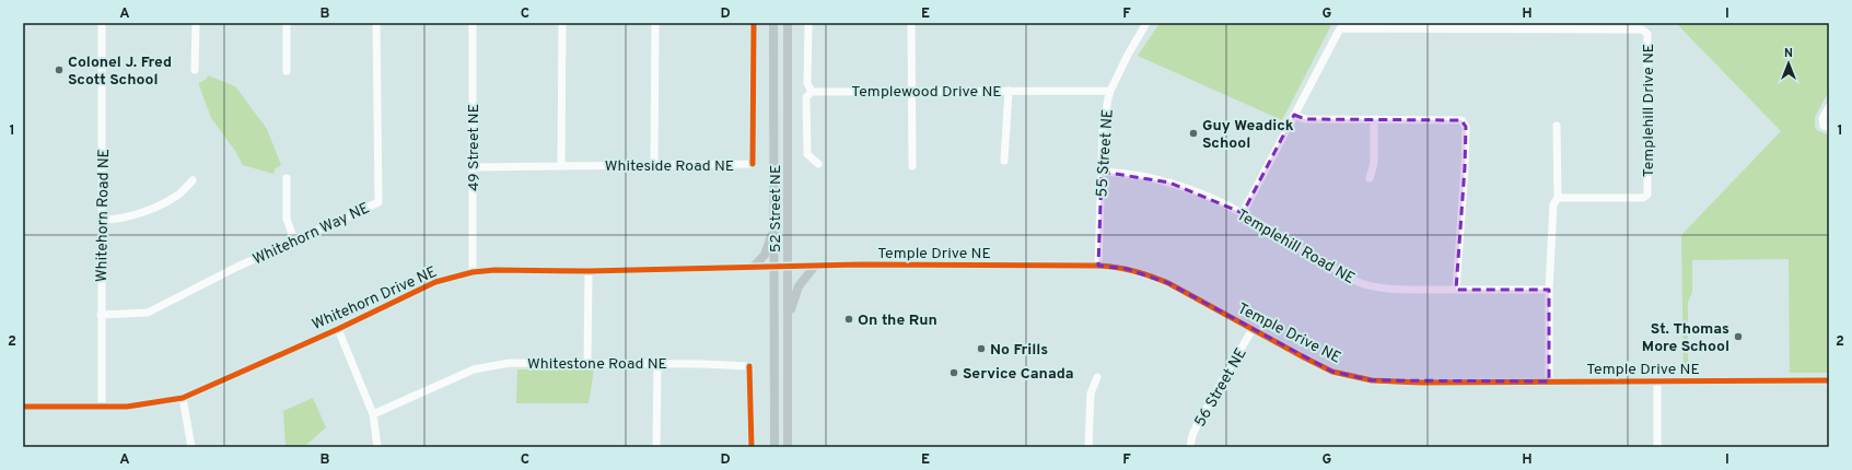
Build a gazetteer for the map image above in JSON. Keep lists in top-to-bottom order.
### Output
{
  "streets": {
    "main road": ["52 Street NE"],
    "street": [
      "Templewood Drive NE",
      "Templehill Drive NE",
      "49 Street NE",
      "55 Street NE",
      "Whiteside Road NE",
      "Whitehorn Road NE",
      "Whitehorn Way NE",
      "Templehill Road NE",
      "Temple Drive NE",
      "Whitehorn Drive NE",
      "Whitestone Road NE",
      "56 Street NE"
    ]
  },
  "crossings": [
    ["Templewood Drive NE", "55 Street NE"],
    ["Templehill Drive NE", "Templehill Road NE"],
    ["49 Street NE", "Whiteside Road NE"],
    ["49 Street NE", "Whitehorn Drive NE"],
    ["55 Street NE", "Templehill Road NE"],
    ["55 Street NE", "Temple Drive NE"],
    ["52 Street NE", "Temple Drive NE"],
    ["52 Street NE", "Whitehorn Drive NE"],
    ["Whitehorn Road NE", "Whitehorn Way NE"],
    ["Whitehorn Road NE", "Whitehorn Drive NE"],
    ["Temple Drive NE", "Whitehorn Drive NE"],
    ["Temple Drive NE", "56 Street NE"]
  ],
  "places": [
    "Colonel J. Fred Scott School",
    "Guy Weadick School",
    "On the Run",
    "St. Thomas More School",
    "No Frills",
    "Service Canada"
  ],
  "north": "top",
  "grid": {
    "columns": [
      "A",
      "B",
      "C",
      "D",
      "E",
      "F",
      "G",
      "H",
      "I"
    ],
    "rows": ["1", "2"]
  }
}
